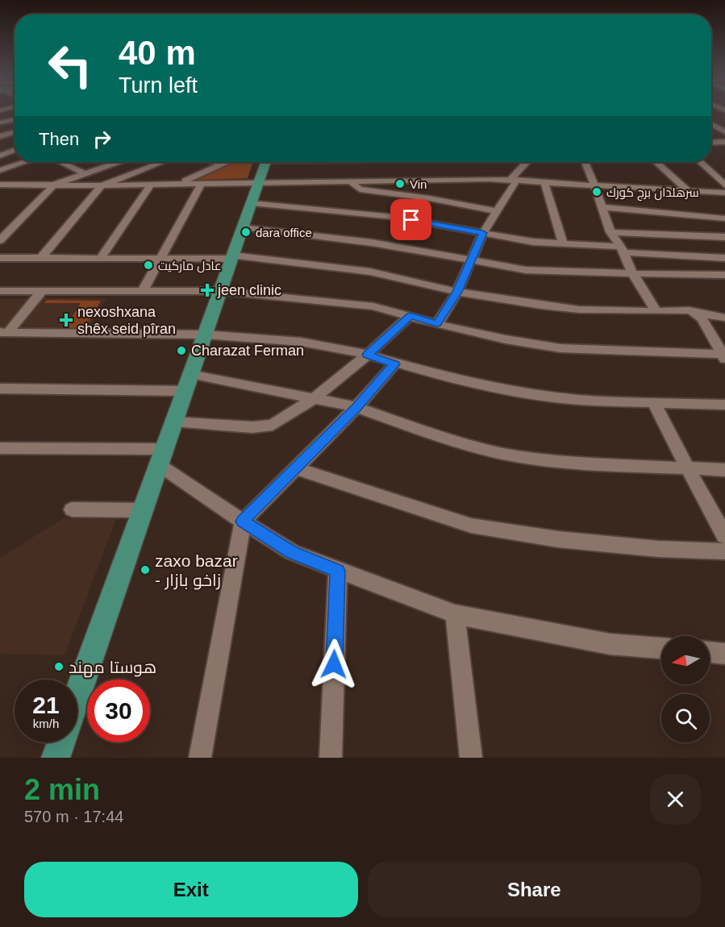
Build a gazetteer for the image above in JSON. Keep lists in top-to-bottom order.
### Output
{
  "places": {
    "other": [
      "Vin",
      "سرهلدان برج كورك",
      "dara office",
      "عادل ماركيت",
      "Charazat Ferman",
      "zaxo bazar - زاخو بازار",
      "هوستا مهند"
    ],
    "health": ["jeen clinic", "nexoshxana shêx seid pîran"]
  },
  "north": "left",
  "page": {
    "turn": ["40 m", "Turn left"],
    "then": "Then",
    "speed": "21 km/h",
    "limit": "30",
    "heading": ["2 min", "570 m · 17:44"],
    "buttons": ["Exit", "Share"]
  }
}
